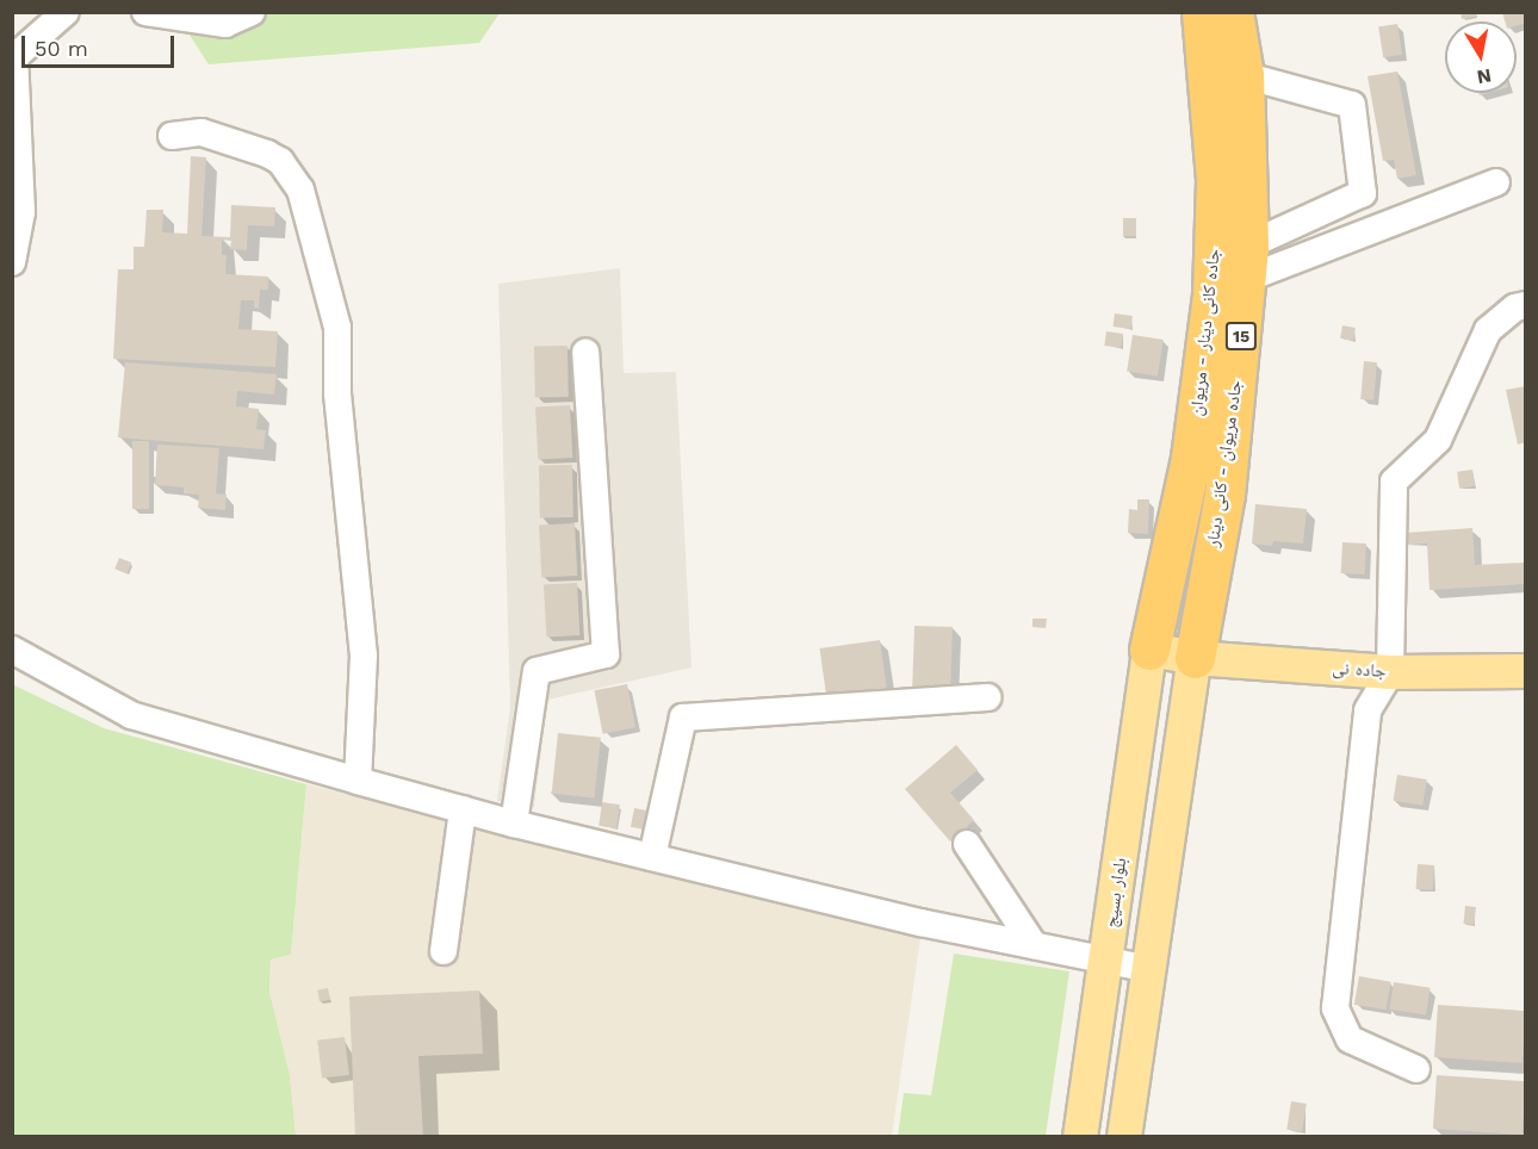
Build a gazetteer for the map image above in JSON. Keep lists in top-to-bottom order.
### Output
{
  "streets": {
    "highway": ["جاده کانی دینار - مریوان", "15", "جاده مریوان - کانی دینار"],
    "main road": ["جاده نی", "بلوار بسیج"]
  },
  "crossings": [
    ["جاده کانی دینار - مریوان", "جاده نی"],
    ["جاده کانی دینار - مریوان", "بلوار بسیج"],
    ["15", "جاده مریوان - کانی دینار"],
    ["15", "جاده نی"],
    ["جاده مریوان - کانی دینار", "جاده نی"],
    ["جاده نی", "بلوار بسیج"]
  ],
  "scale_bar": "50 m",
  "north": "bottom"
}
